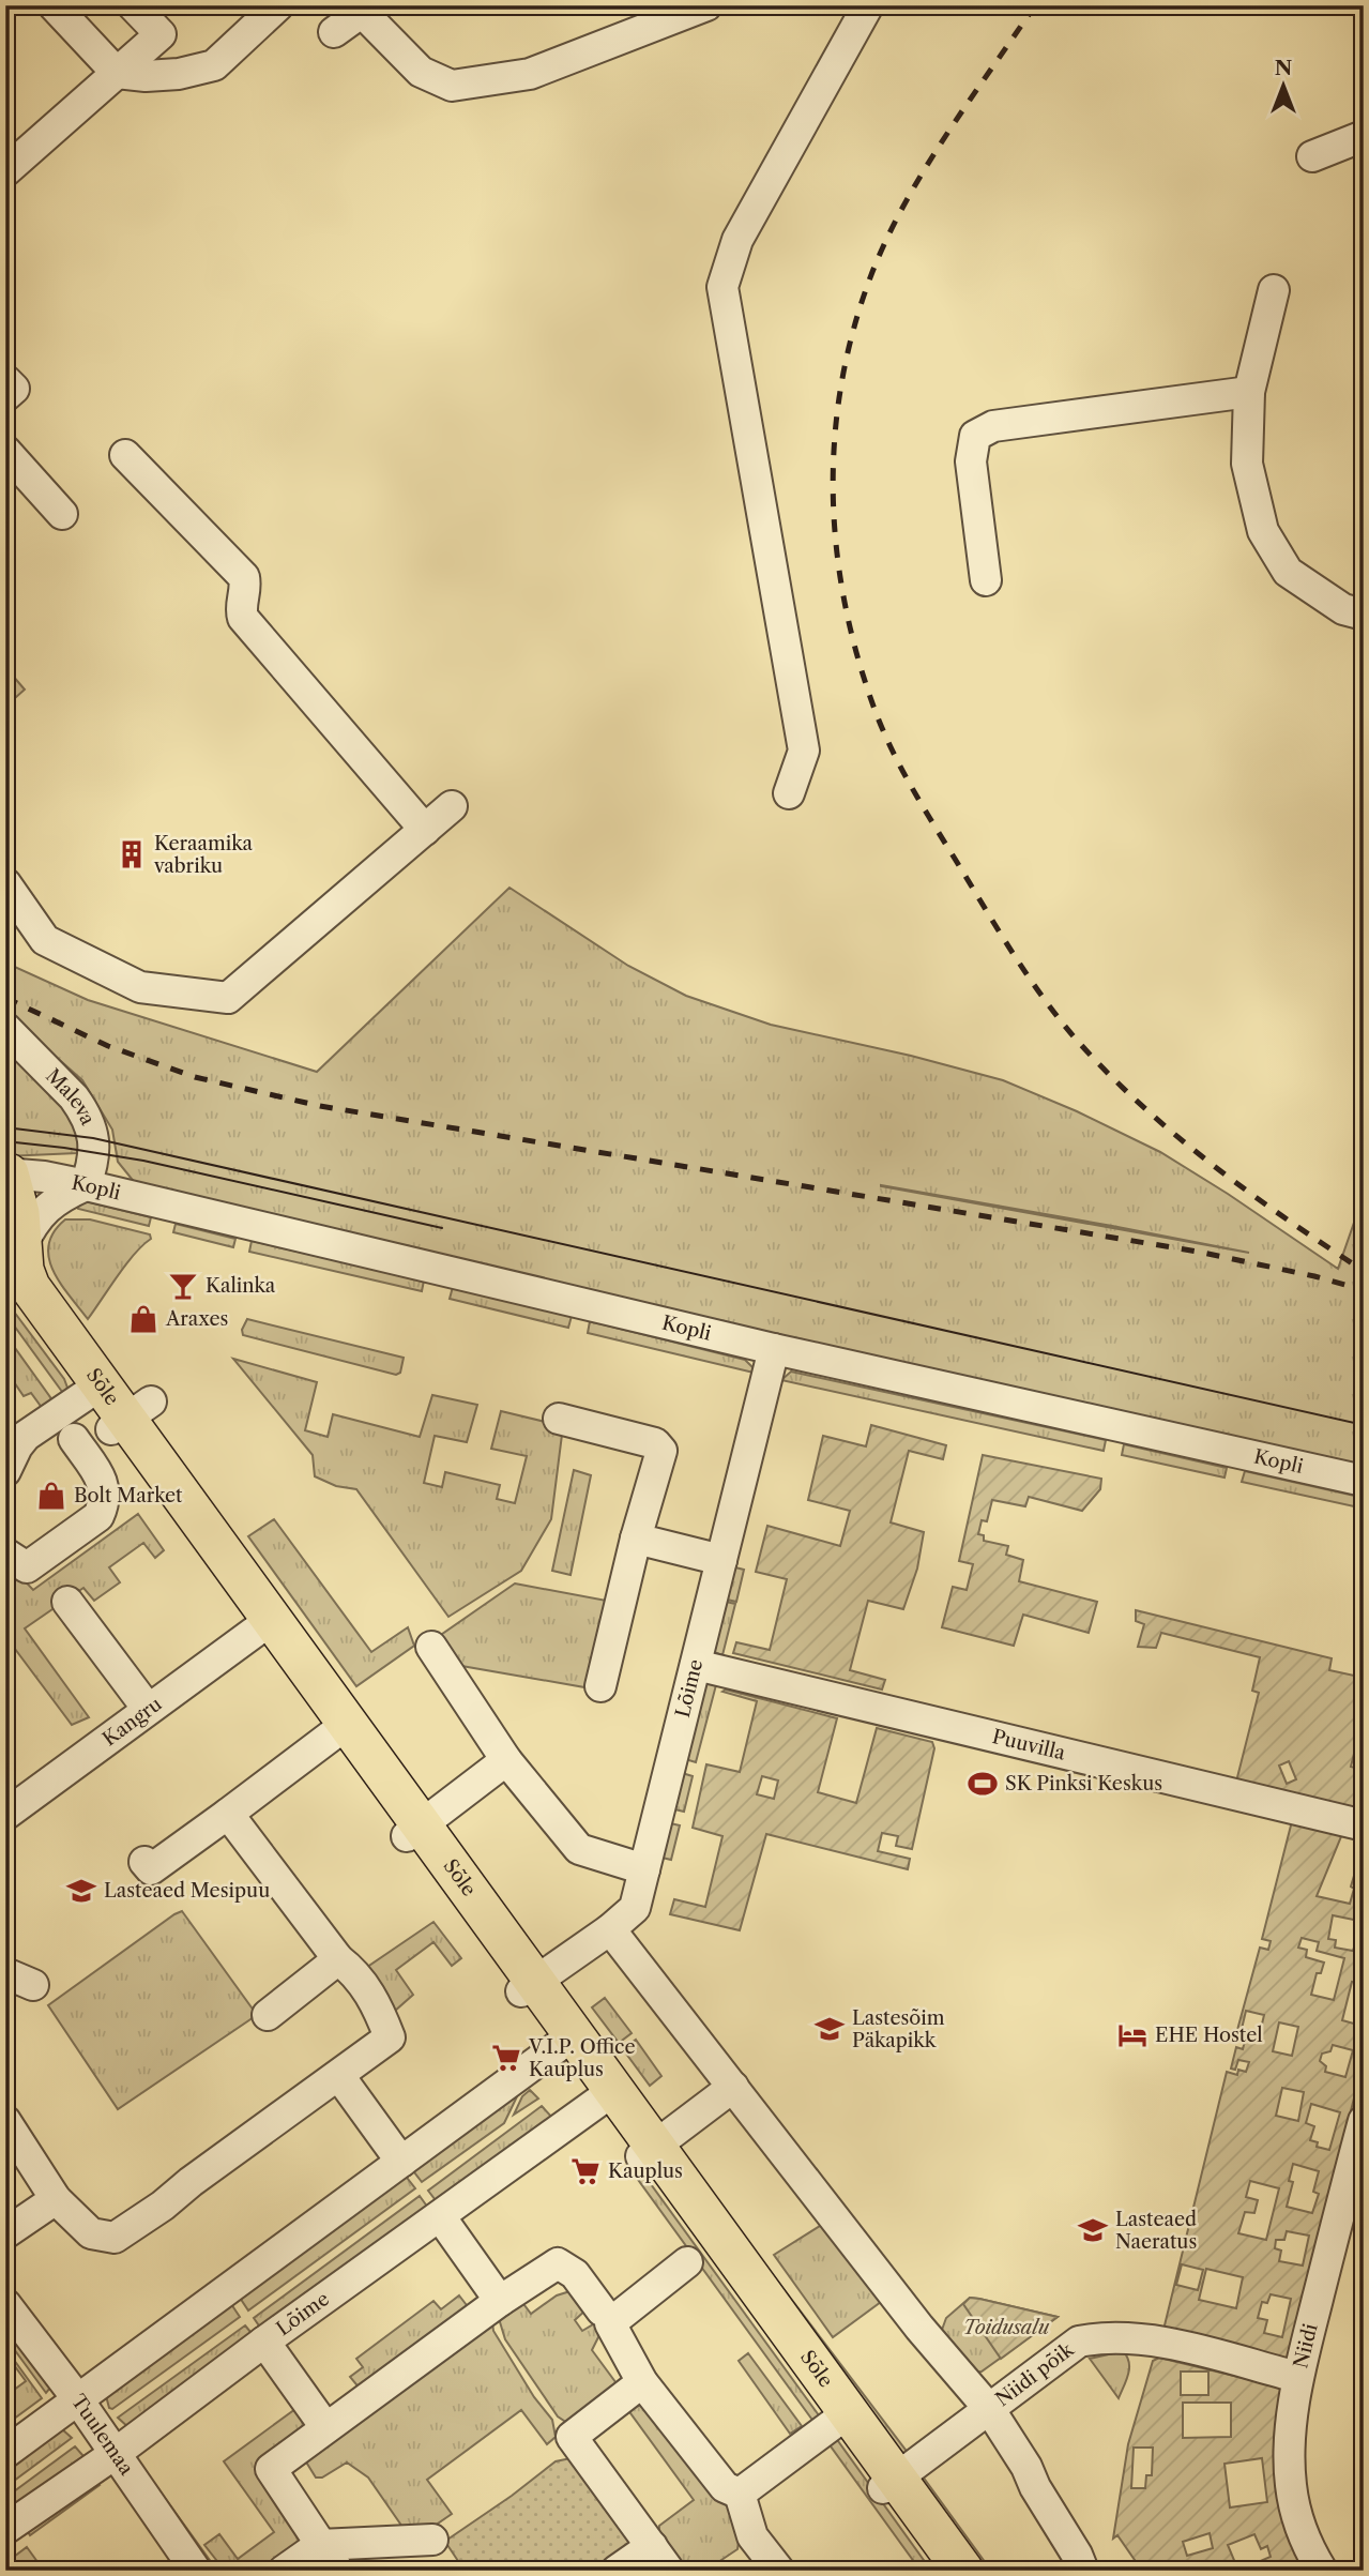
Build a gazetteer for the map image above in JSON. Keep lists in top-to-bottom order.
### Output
{
  "streets": {
    "main road": ["Sõle"],
    "street": [
      "Maleva",
      "Kopli",
      "Lõime",
      "Kangru",
      "Puuvilla",
      "Niidi",
      "Niidi põik",
      "Tuulemaa"
    ]
  },
  "crossings": [
    ["Maleva", "Kopli"],
    ["Kopli", "Sõle"],
    ["Kopli", "Lõime"],
    ["Sõle", "Lõime"],
    ["Sõle", "Kangru"],
    ["Sõle", "Niidi põik"],
    ["Lõime", "Puuvilla"],
    ["Lõime", "Tuulemaa"],
    ["Niidi", "Niidi põik"]
  ],
  "parks": ["Toidusalu"],
  "places": {
    "building": ["Keraamika vabriku"],
    "bar": ["Kalinka"],
    "shop": ["Araxes", "Bolt Market"],
    "sports": ["SK Pinksi Keskus"],
    "school or university": ["Lasteaed Mesipuu", "Lastesõim Päkapikk", "Lasteaed Naeratus"],
    "hotel": ["EHE Hostel"],
    "supermarket": ["V.I.P. Office Kauplus", "Kauplus"]
  },
  "north": "top"
}
